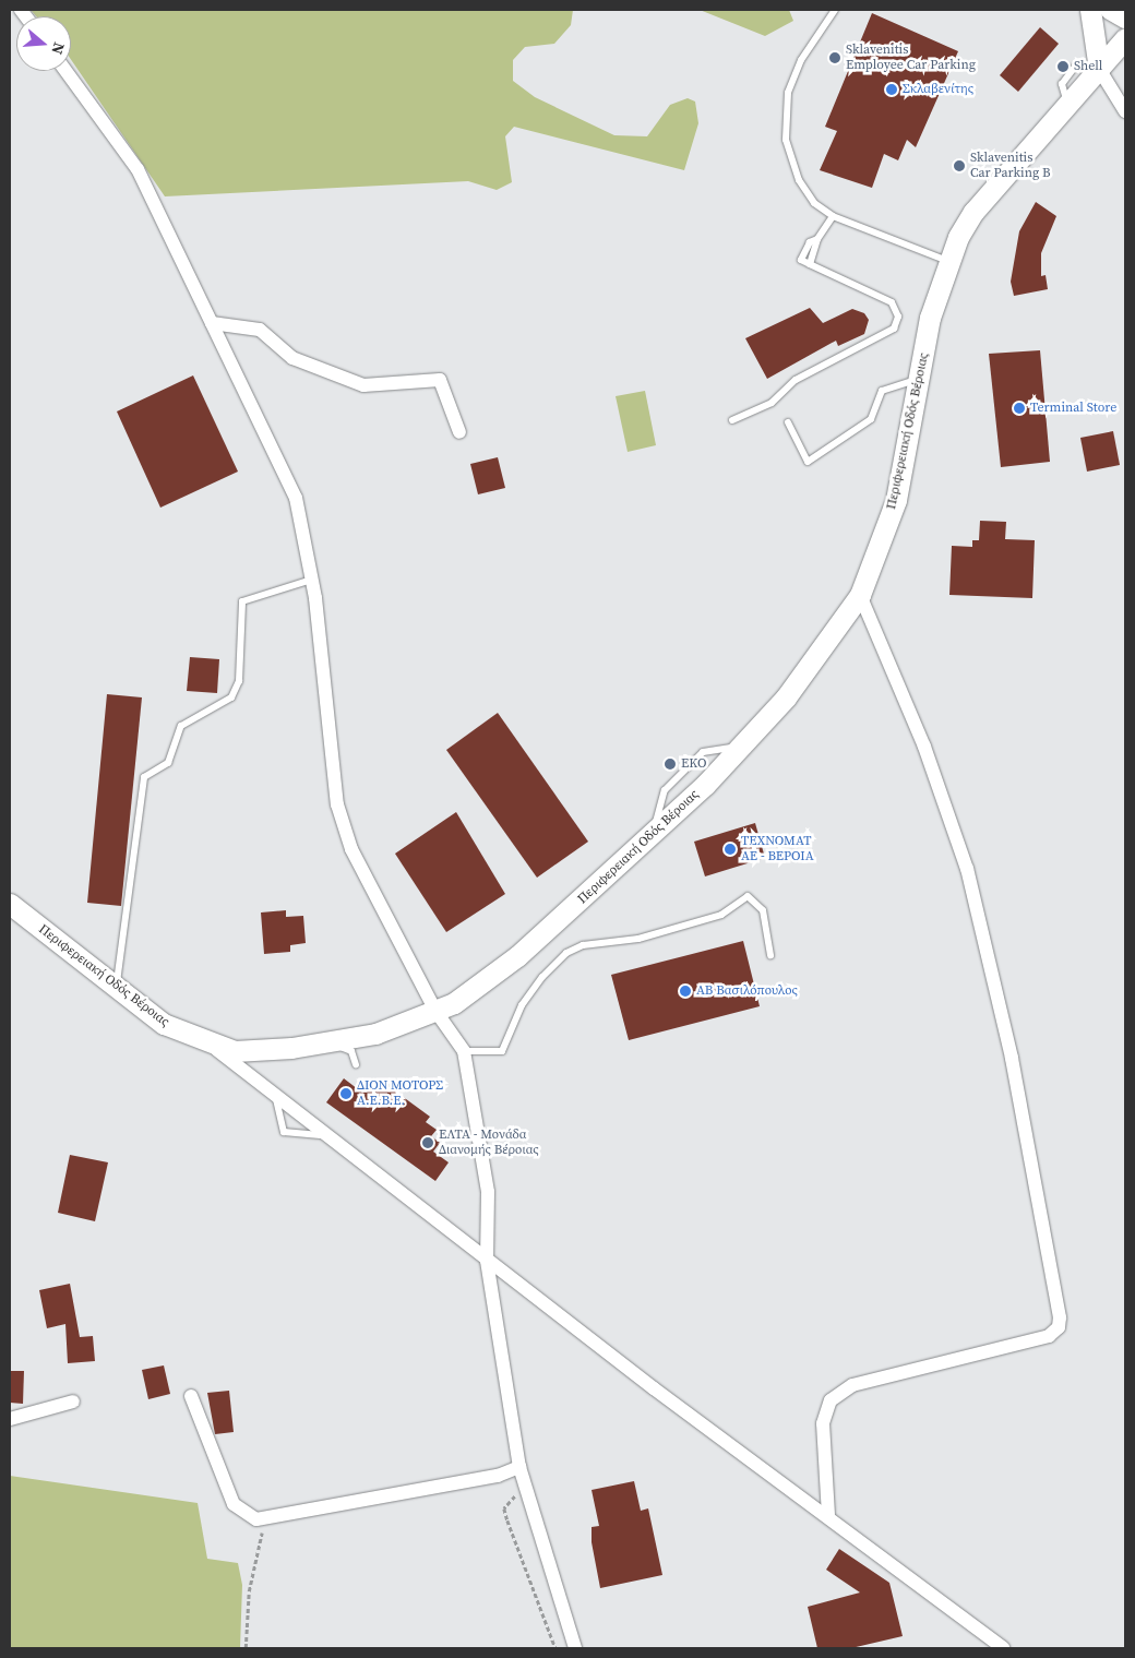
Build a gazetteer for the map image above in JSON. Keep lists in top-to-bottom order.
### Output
{
  "streets": {
    "main road": ["Περιφερειακή Οδός Βέροιας"]
  },
  "places": [
    "Sklavenitis Employee Car Parking",
    "Shell",
    "Σκλαβενίτης",
    "Sklavenitis Car Parking B",
    "Terminal Store",
    "EKO",
    "ΤΕΧΝΟΜΑΤ ΑΕ - ΒΕΡΟΙΑ",
    "ΑΒ Βασιλόπουλος",
    "ΔΙΟΝ ΜΟΤΟΡΣ Α.Ε.Β.Ε.",
    "ΕΛΤΑ - Μονάδα Διανομής Βέροιας"
  ],
  "north": "right"
}
